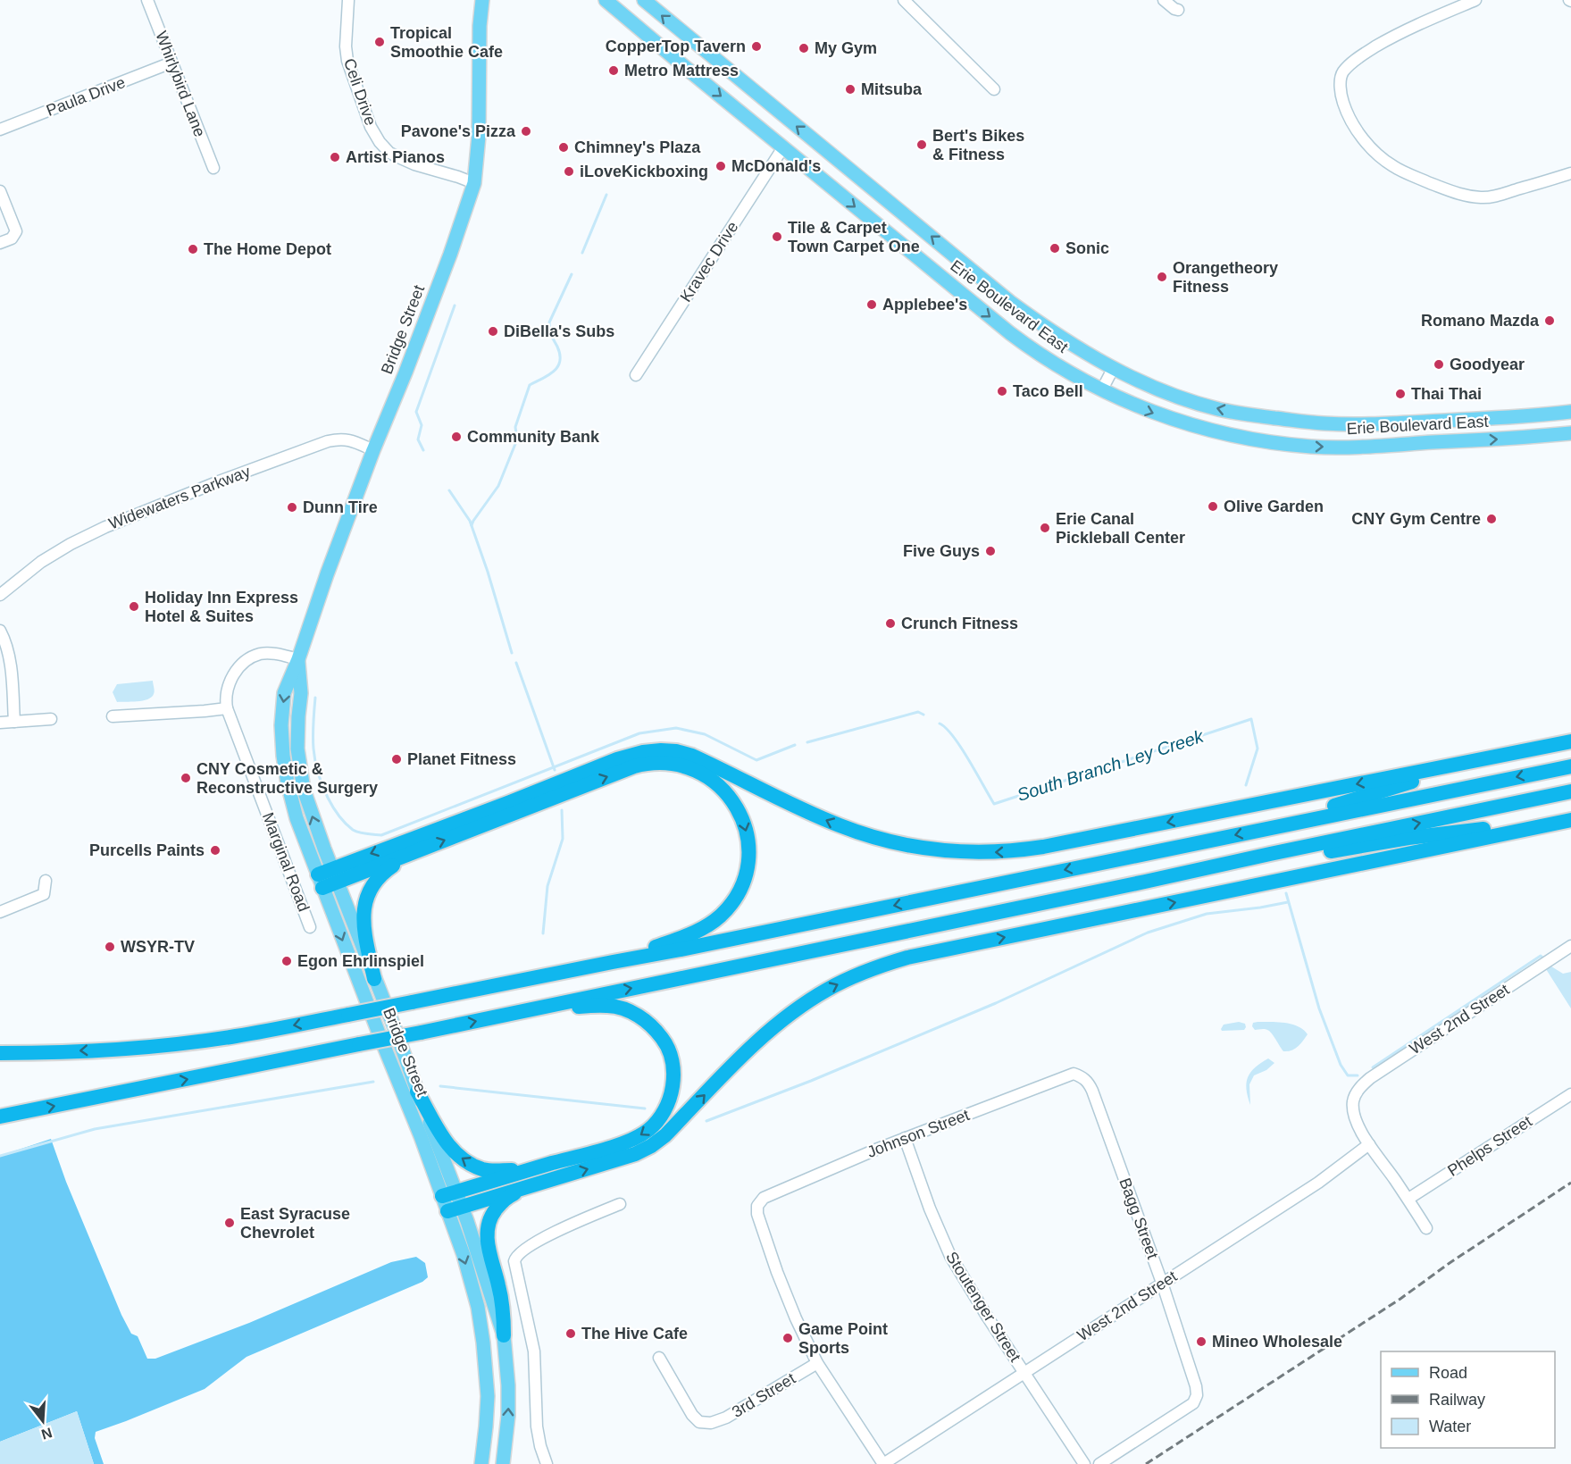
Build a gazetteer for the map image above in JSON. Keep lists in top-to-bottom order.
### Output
{
  "streets": {
    "main road": ["Erie Boulevard East", "Bridge Street"],
    "street": [
      "Whirlybird Lane",
      "Celi Drive",
      "Paula Drive",
      "Kravec Drive",
      "Widewaters Parkway",
      "Marginal Road",
      "West 2nd Street",
      "Johnson Street",
      "Phelps Street",
      "Bagg Street",
      "Stoutenger Street",
      "3rd Street"
    ]
  },
  "crossings": [
    ["Whirlybird Lane", "Paula Drive"],
    ["Celi Drive", "Bridge Street"],
    ["Kravec Drive", "Erie Boulevard East"],
    ["Bridge Street", "Widewaters Parkway"],
    ["West 2nd Street", "Bagg Street"],
    ["West 2nd Street", "Stoutenger Street"],
    ["Johnson Street", "Bagg Street"],
    ["Johnson Street", "Stoutenger Street"],
    ["Johnson Street", "3rd Street"]
  ],
  "water": ["South Branch Ley Creek"],
  "places": [
    "Tropical Smoothie Cafe",
    "CopperTop Tavern",
    "My Gym",
    "Metro Mattress",
    "Mitsuba",
    "Pavone's Pizza",
    "Bert's Bikes & Fitness",
    "Chimney's Plaza",
    "Artist Pianos",
    "McDonald's",
    "iLoveKickboxing",
    "Tile & Carpet Town Carpet One",
    "Sonic",
    "The Home Depot",
    "Orangetheory Fitness",
    "Applebee's",
    "Romano Mazda",
    "DiBella's Subs",
    "Goodyear",
    "Taco Bell",
    "Thai Thai",
    "Community Bank",
    "Olive Garden",
    "Dunn Tire",
    "CNY Gym Centre",
    "Erie Canal Pickleball Center",
    "Five Guys",
    "Holiday Inn Express Hotel & Suites",
    "Crunch Fitness",
    "Planet Fitness",
    "CNY Cosmetic & Reconstructive Surgery",
    "Purcells Paints",
    "WSYR-TV",
    "Egon Ehrlinspiel",
    "East Syracuse Chevrolet",
    "The Hive Cafe",
    "Game Point Sports",
    "Mineo Wholesale"
  ],
  "legend": ["Road", "Railway", "Water"],
  "north": "bottom"
}
